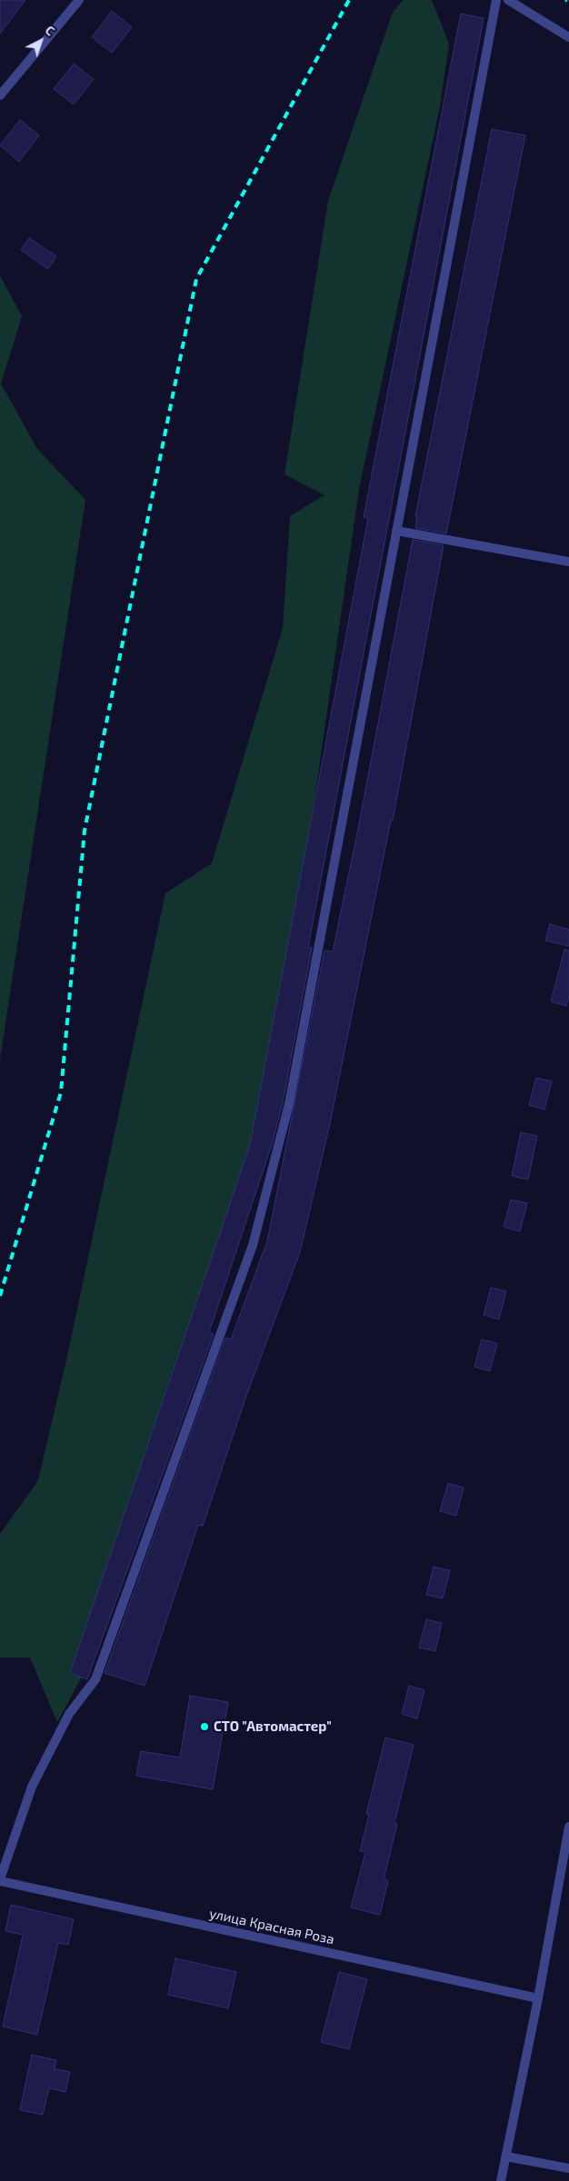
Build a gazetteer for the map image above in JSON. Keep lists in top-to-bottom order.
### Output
{
  "streets": {
    "street": ["улица Красная Роза"]
  },
  "places": ["СТО \"Автомастер\""],
  "north": "top right"
}
